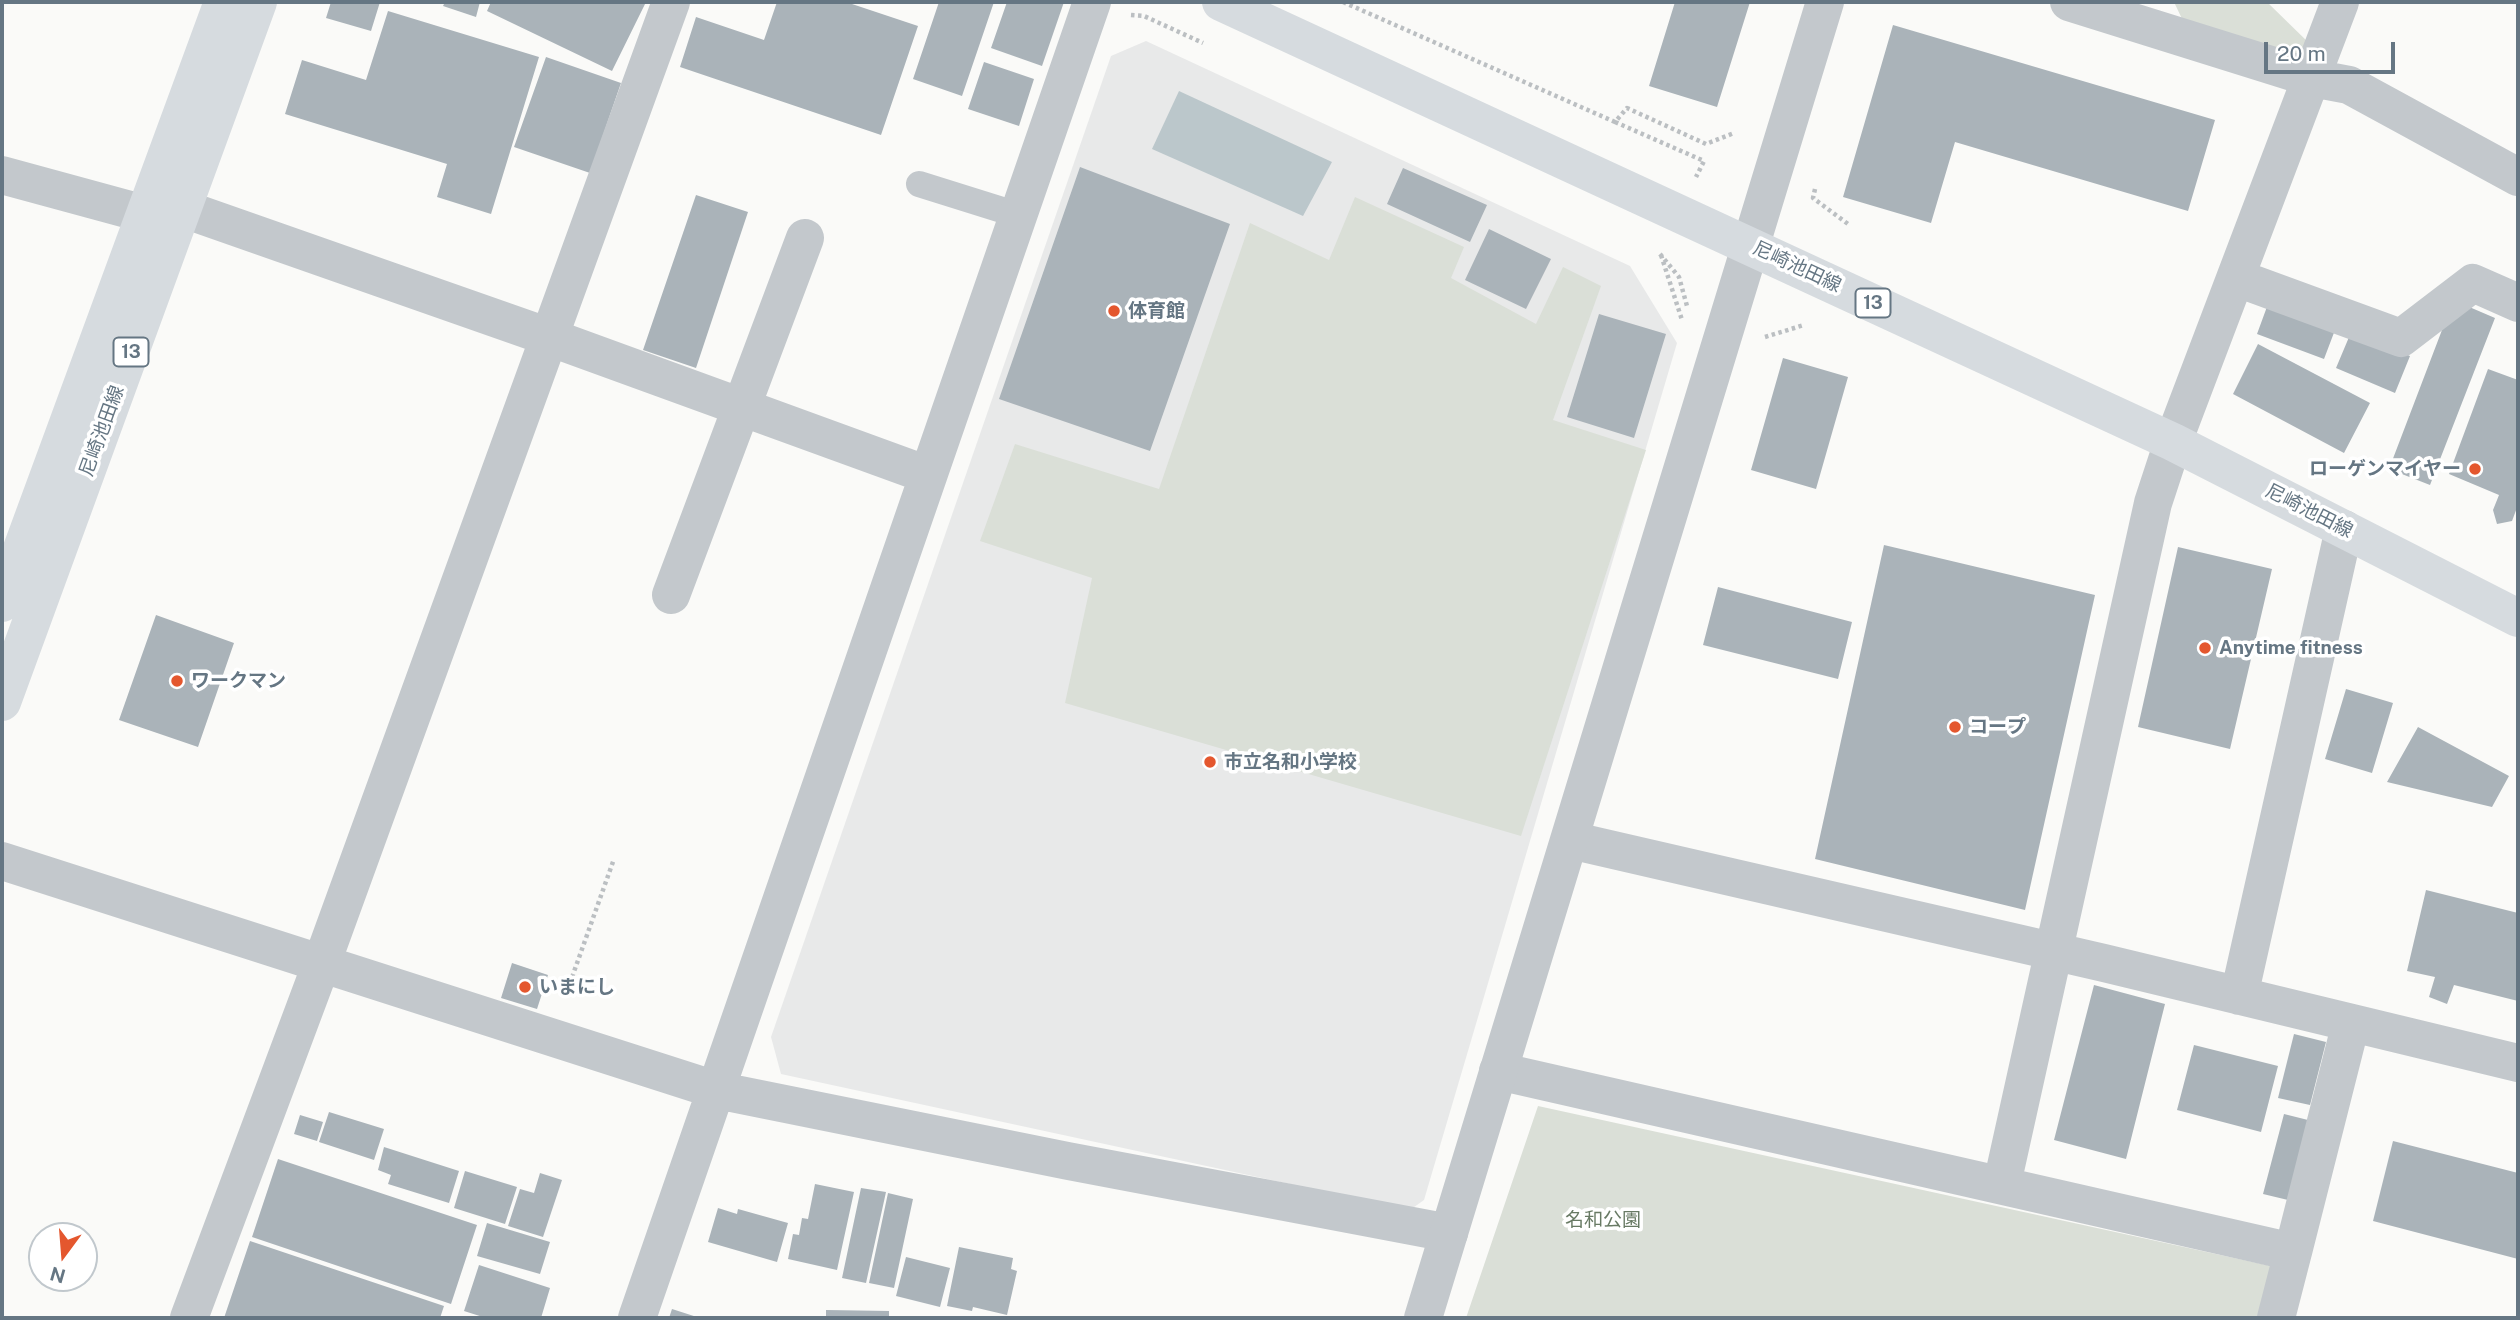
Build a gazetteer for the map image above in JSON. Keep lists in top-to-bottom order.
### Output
{
  "streets": {
    "main road": ["尼崎池田線", "13"]
  },
  "parks": ["名和公園"],
  "places": [
    "体育館",
    "ローゲンマイヤー",
    "Anytime fitness",
    "ワークマン",
    "コープ",
    "市立名和小学校",
    "いまにし"
  ],
  "scale_bar": "20 m",
  "north": "bottom"
}
